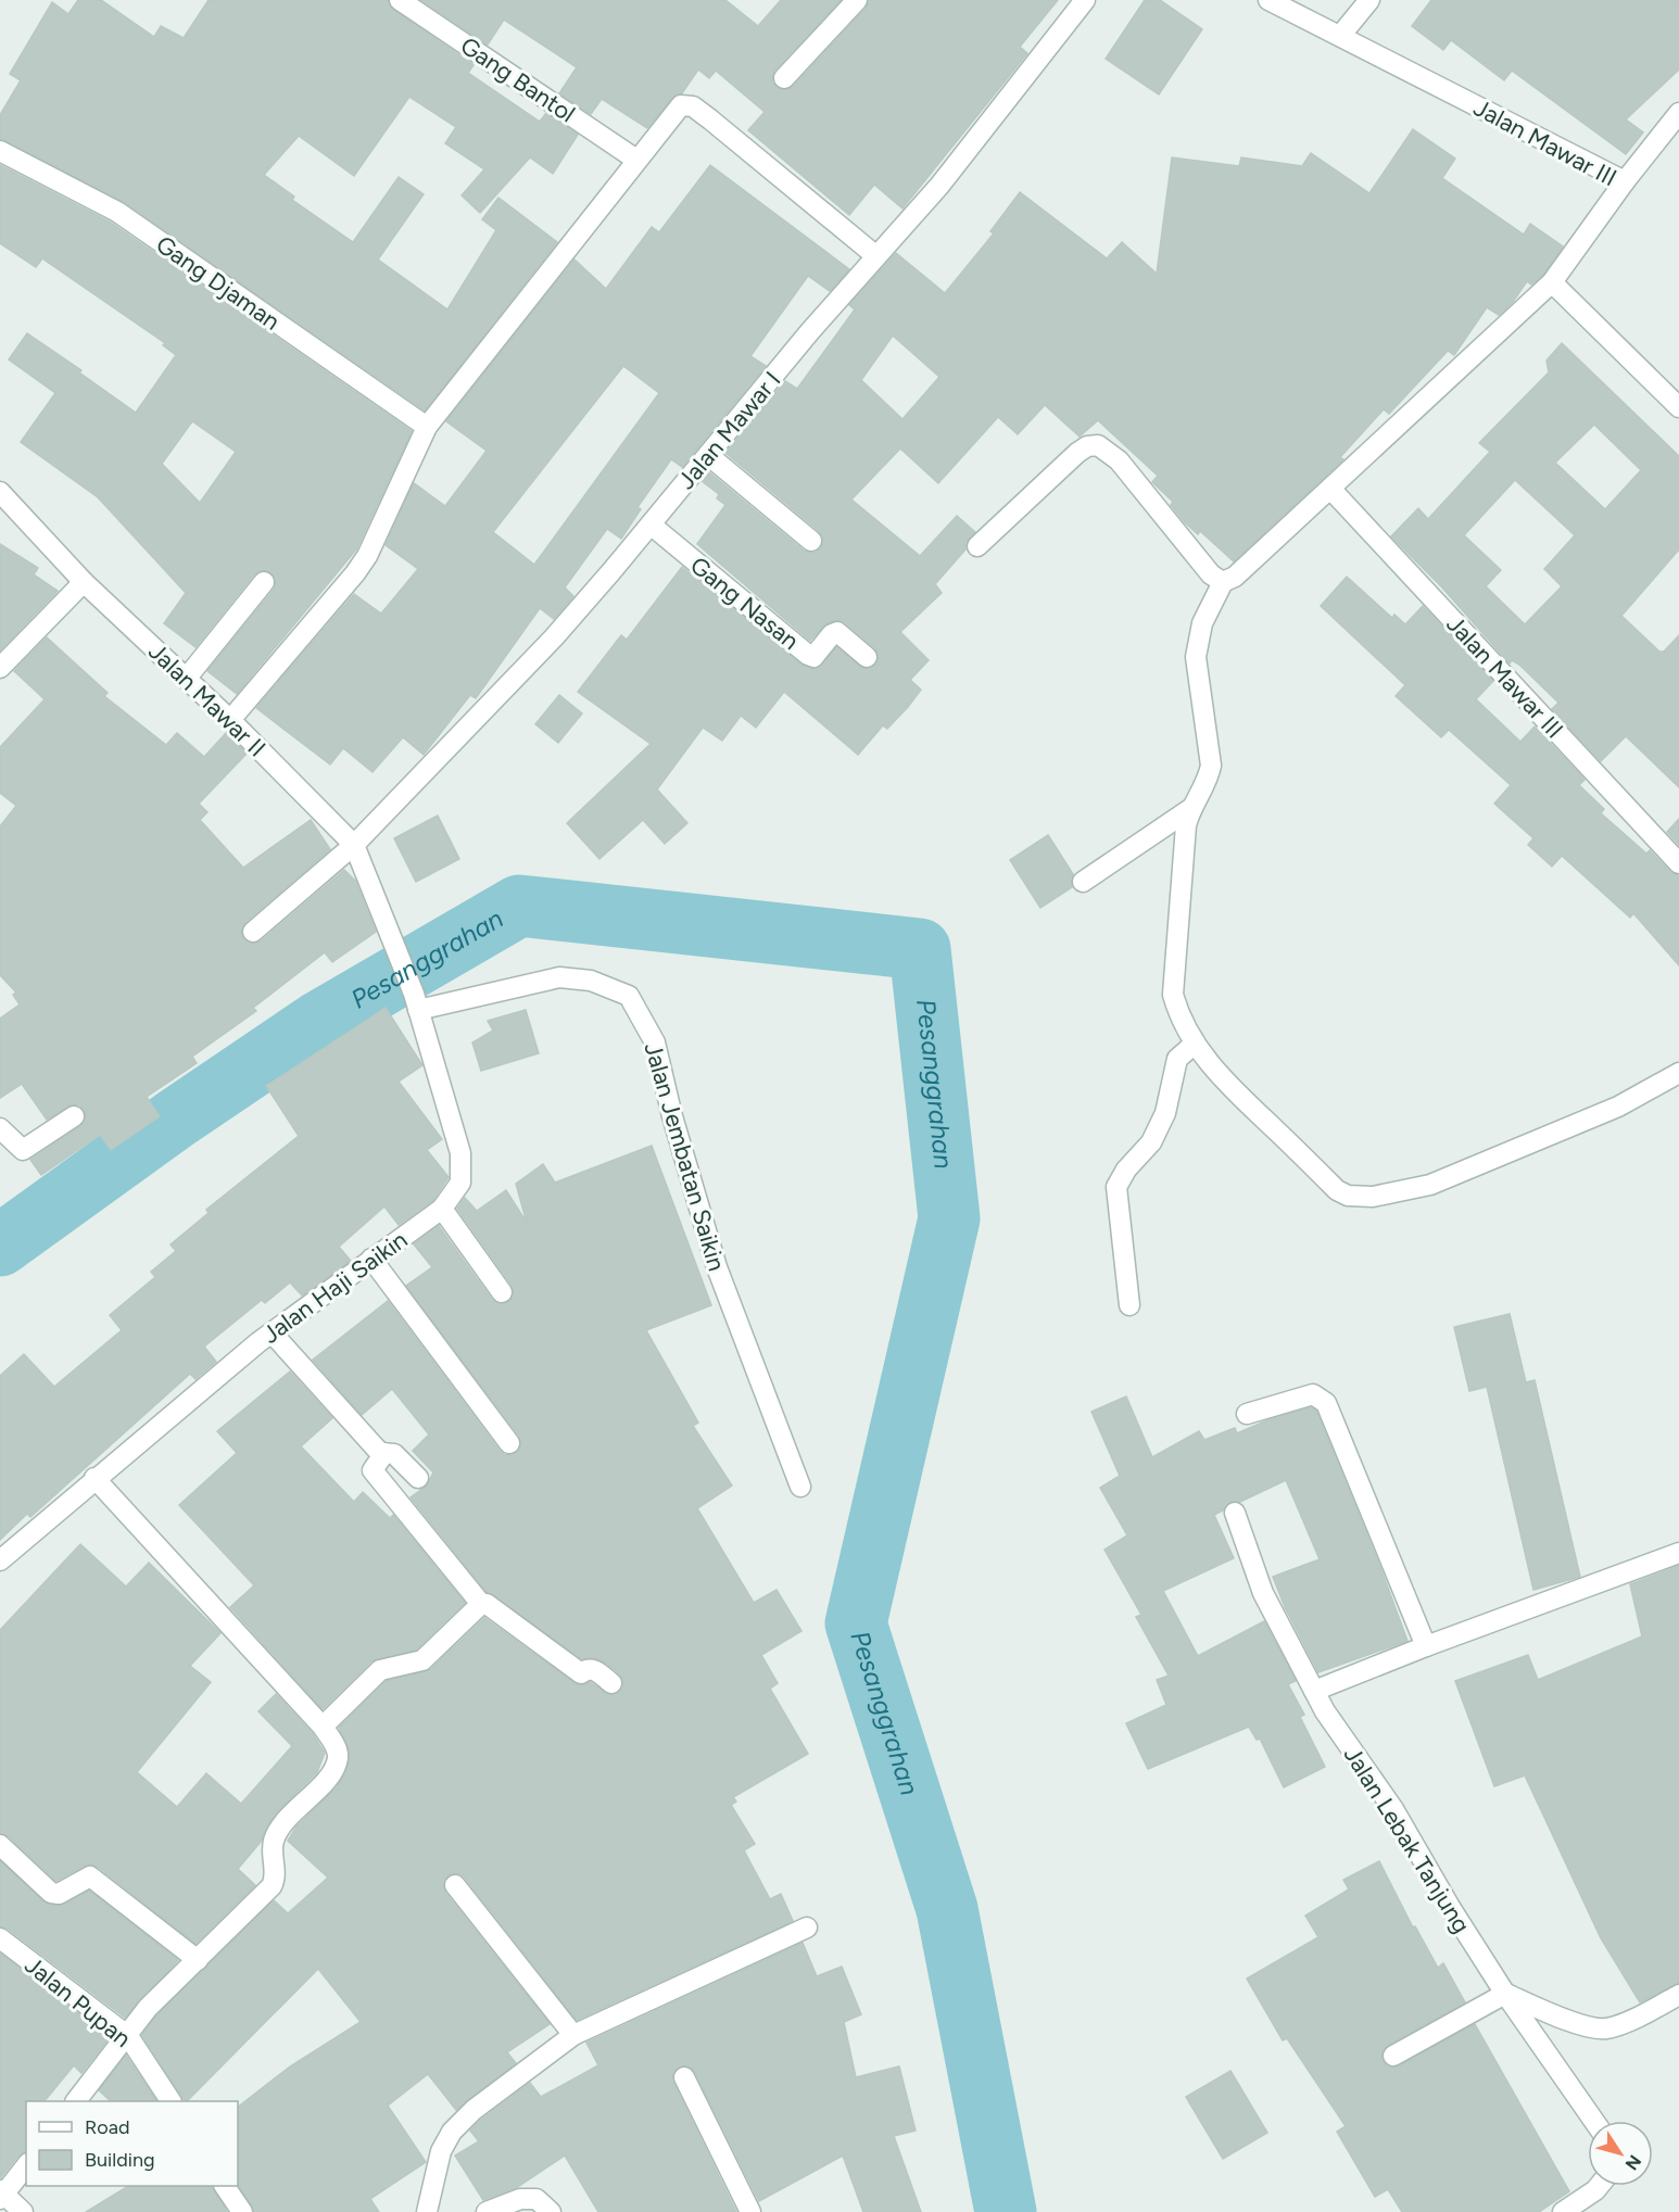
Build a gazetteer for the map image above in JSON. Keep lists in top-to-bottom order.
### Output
{
  "streets": {
    "street": [
      "Gang Bantol",
      "Jalan Mawar III",
      "Gang Djaman",
      "Jalan Mawar I",
      "Gang Nasan",
      "Jalan Mawar II",
      "Jalan Jembatan Saikin",
      "Jalan Haji Saikin",
      "Jalan Lebak Tanjung",
      "Jalan Pupan"
    ]
  },
  "crossings": [
    ["Jalan Mawar I", "Gang Nasan"],
    ["Jalan Mawar I", "Jalan Mawar II"],
    ["Jalan Mawar II", "Jalan Haji Saikin"],
    ["Jalan Jembatan Saikin", "Jalan Haji Saikin"]
  ],
  "water": ["Pesanggrahan"],
  "legend": ["Road", "Building"],
  "north": "bottom right"
}
